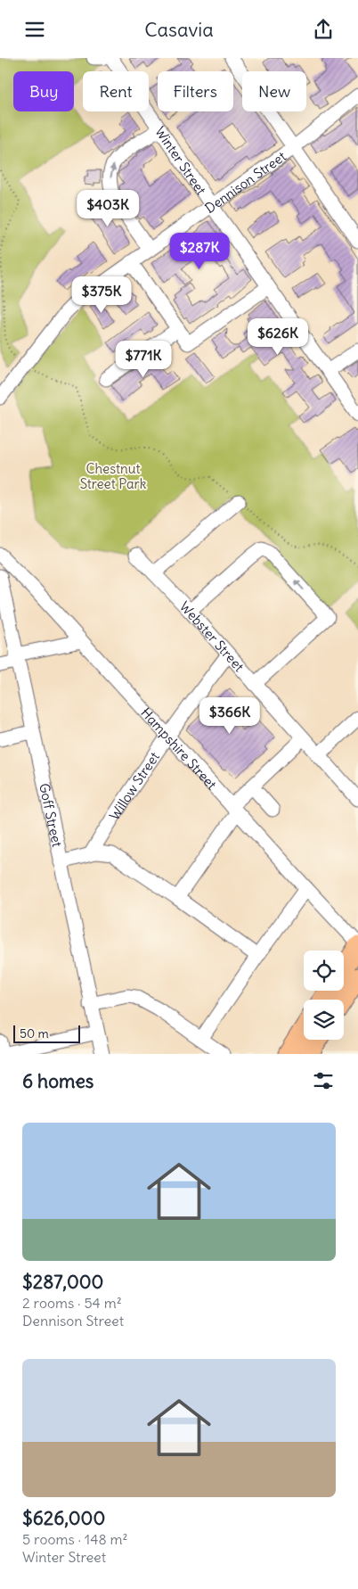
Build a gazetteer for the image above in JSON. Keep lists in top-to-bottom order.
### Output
{
  "streets": {
    "street": [
      "Winter Street",
      "Dennison Street",
      "Webster Street",
      "Hampshire Street",
      "Willow Street",
      "Goff Street"
    ]
  },
  "crossings": [
    ["Winter Street", "Dennison Street"],
    ["Webster Street", "Willow Street"],
    ["Hampshire Street", "Willow Street"]
  ],
  "parks": ["Chestnut Street Park"],
  "scale_bar": "50 m",
  "page": {
    "header": "Casavia",
    "chip": [
      "Buy",
      "Rent",
      "Filters",
      "New"
    ],
    "price": [
      "$403K",
      "$287K",
      "$375K",
      "$626K",
      "$771K",
      "$366K"
    ],
    "scale": "50 m",
    "heading": "6 homes",
    "list": [
      {
        "name": "$287,000",
        "note": "2 rooms · 54 m² · Dennison Street"
      },
      {
        "name": "$626,000",
        "note": "5 rooms · 148 m² · Winter Street"
      }
    ]
  }
}
